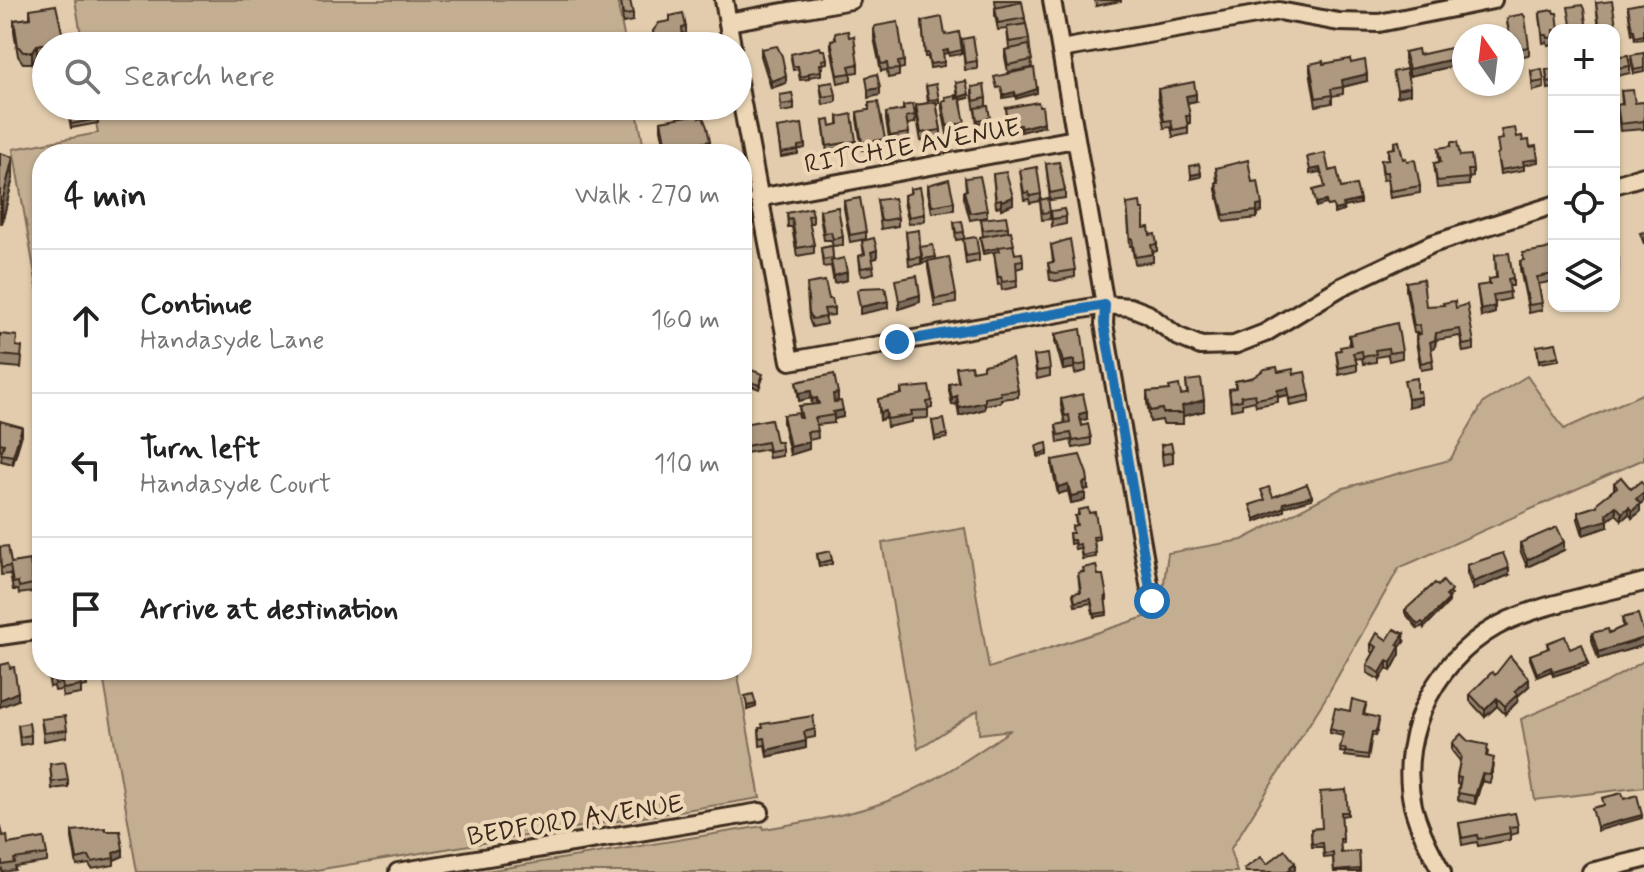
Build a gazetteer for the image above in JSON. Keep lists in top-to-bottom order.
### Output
{
  "streets": {
    "street": ["RITCHIE AVENUE", "BEDFORD AVENUE"]
  },
  "north": "top",
  "page": {
    "map_buttons": ["+", "−"],
    "search": "Search here",
    "heading": ["4 min", "Walk · 270 m"],
    "list": [
      ["Continue", "Handasyde Lane", "160 m"],
      ["Turn left", "Handasyde Court", "110 m"],
      "Arrive at destination"
    ]
  }
}
